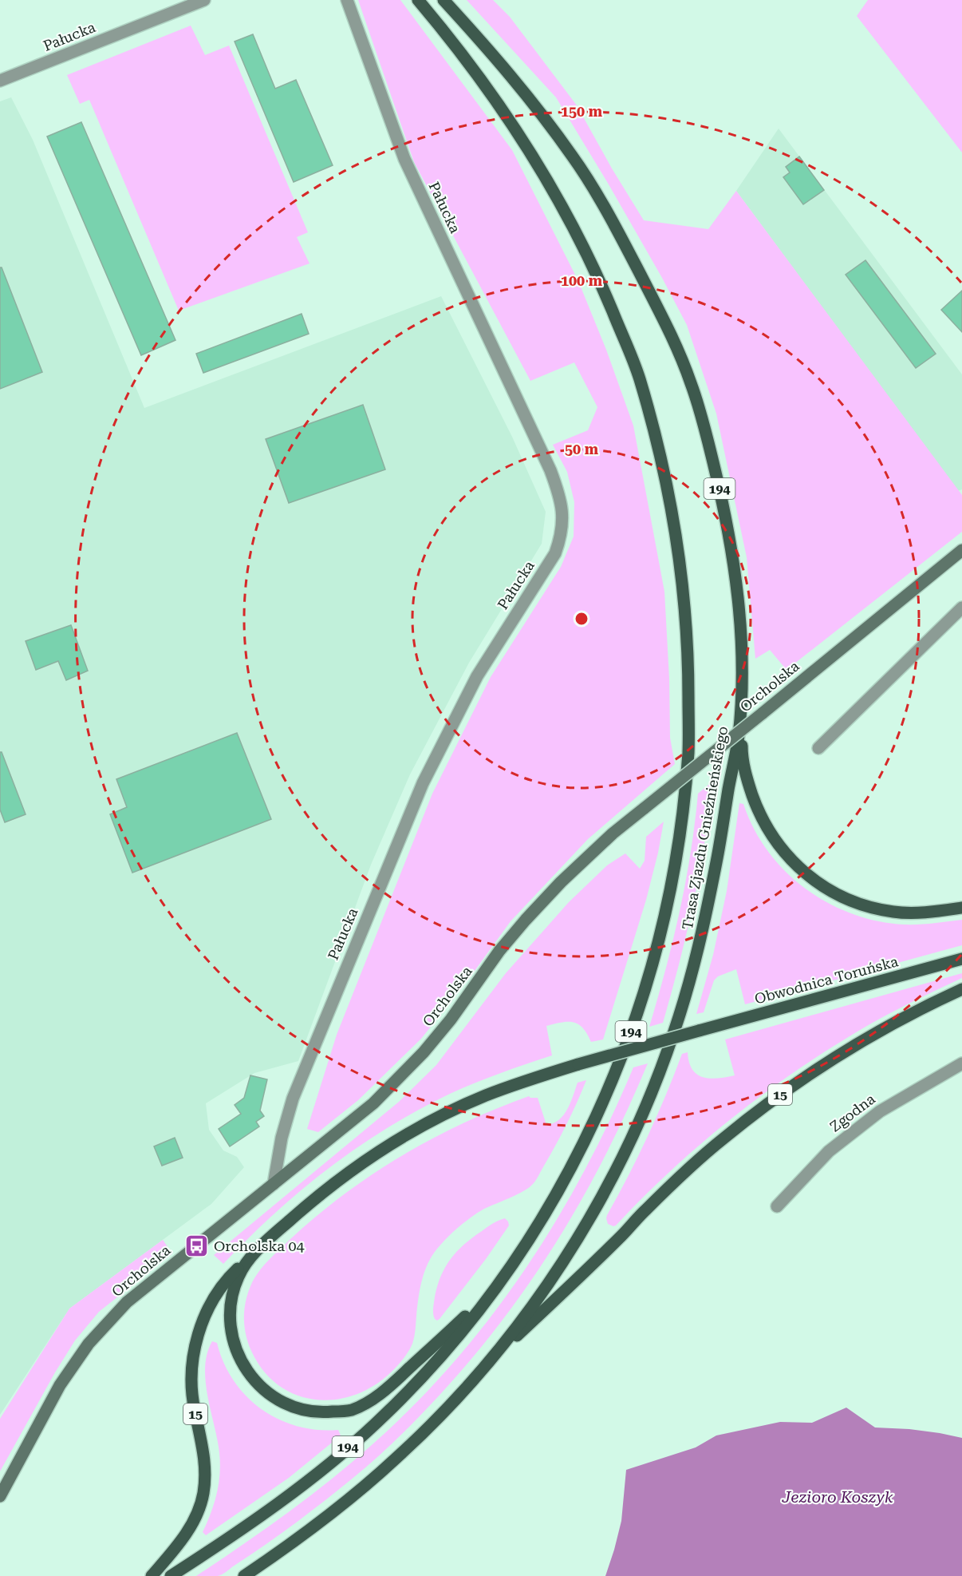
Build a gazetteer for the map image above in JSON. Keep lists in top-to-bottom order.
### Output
{
  "streets": {
    "main road": [
      "194",
      "Trasa Zjazdu Gnieźnieńskiego",
      "Obwodnica Toruńska",
      "15"
    ],
    "street": ["Pałucka", "Orcholska", "Zgodna"]
  },
  "crossings": [
    ["Pałucka", "Orcholska"],
    ["Trasa Zjazdu Gnieźnieńskiego", "15"],
    ["Obwodnica Toruńska", "15"]
  ],
  "water": ["Jezioro Koszyk"],
  "places": {
    "bus stop": ["Orcholska 04"]
  },
  "rings": ["150 m", "100 m", "50 m"]
}
